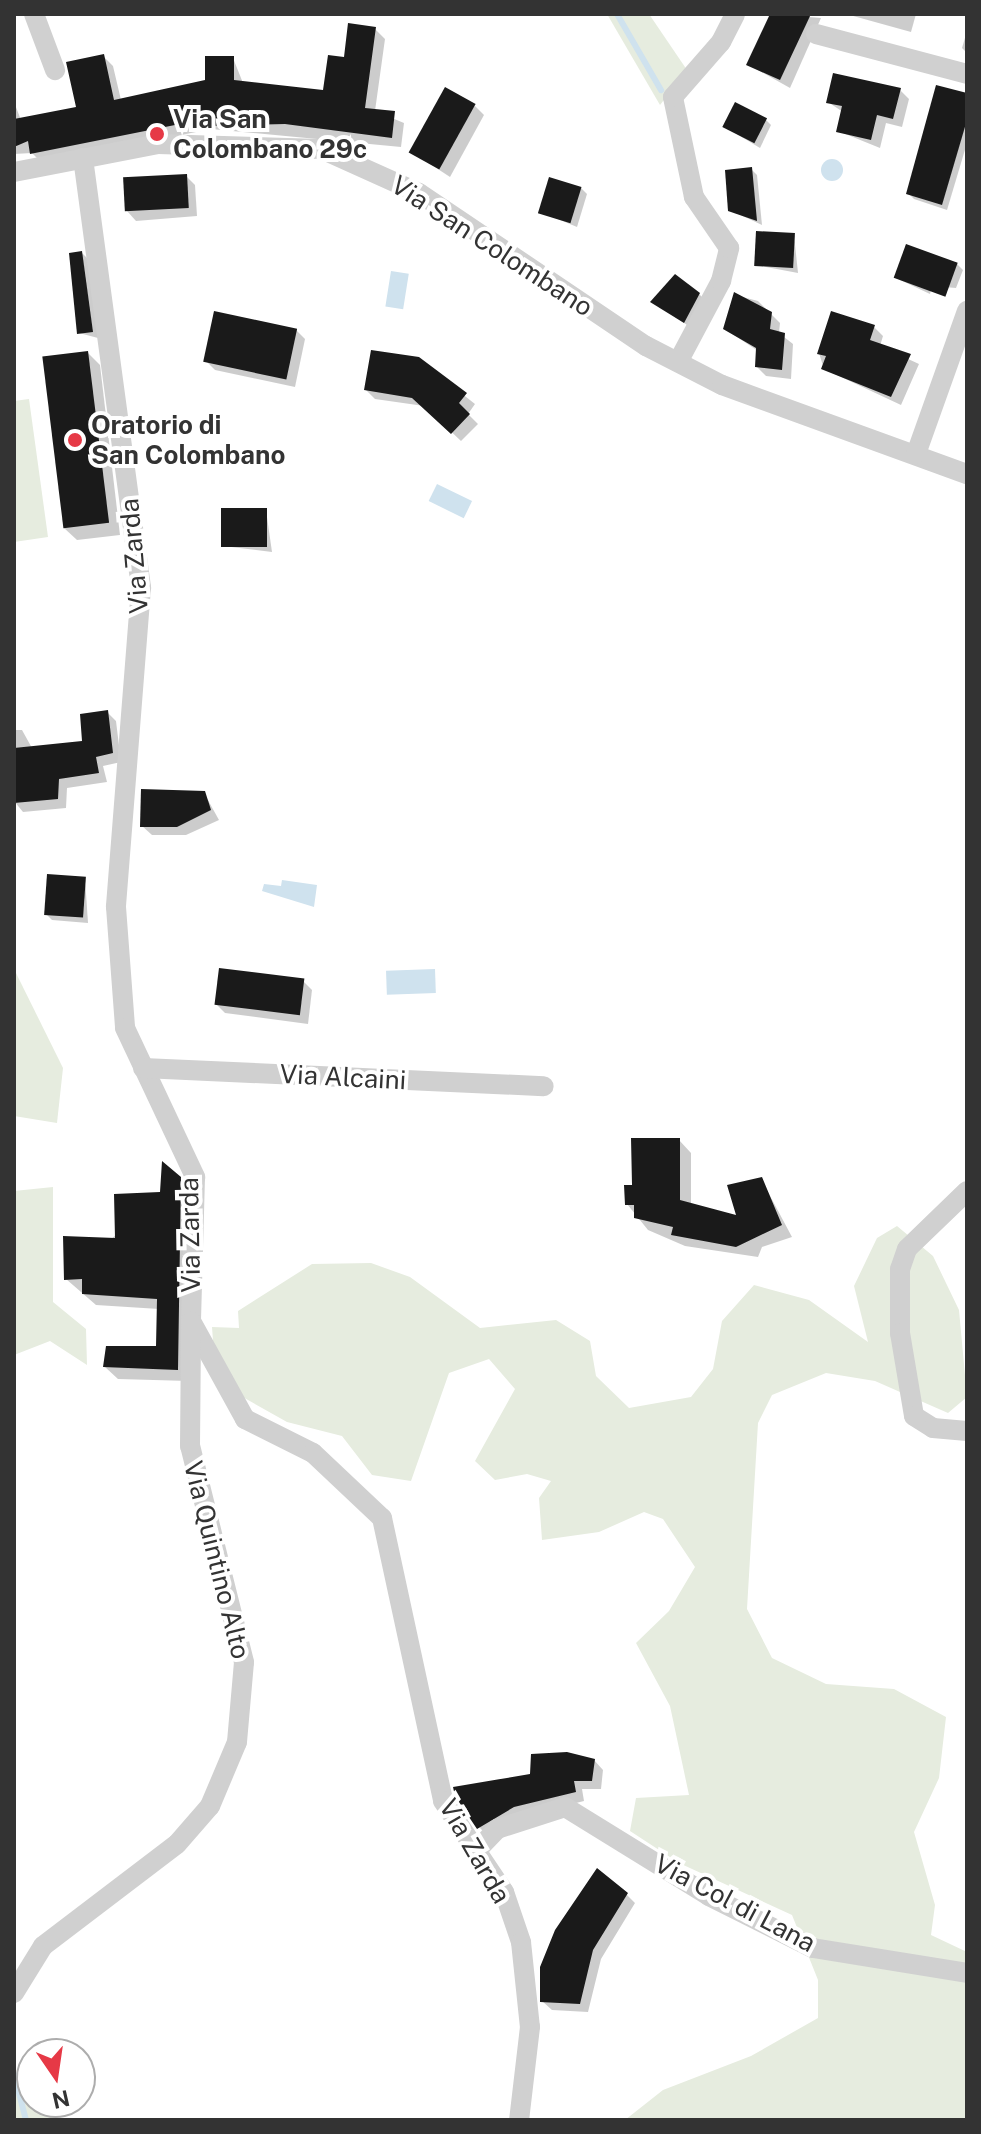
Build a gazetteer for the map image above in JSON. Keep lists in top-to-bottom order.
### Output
{
  "streets": {
    "street": [
      "Via San Colombano",
      "Via Zarda",
      "Via Alcaini",
      "Via Quintino Alto",
      "Via Col di Lana"
    ]
  },
  "crossings": [
    ["Via San Colombano", "Via Zarda"],
    ["Via Zarda", "Via Alcaini"],
    ["Via Zarda", "Via Quintino Alto"],
    ["Via Zarda", "Via Col di Lana"]
  ],
  "places": ["Via San Colombano 29c", "Oratorio di San Colombano"],
  "north": "bottom"
}
